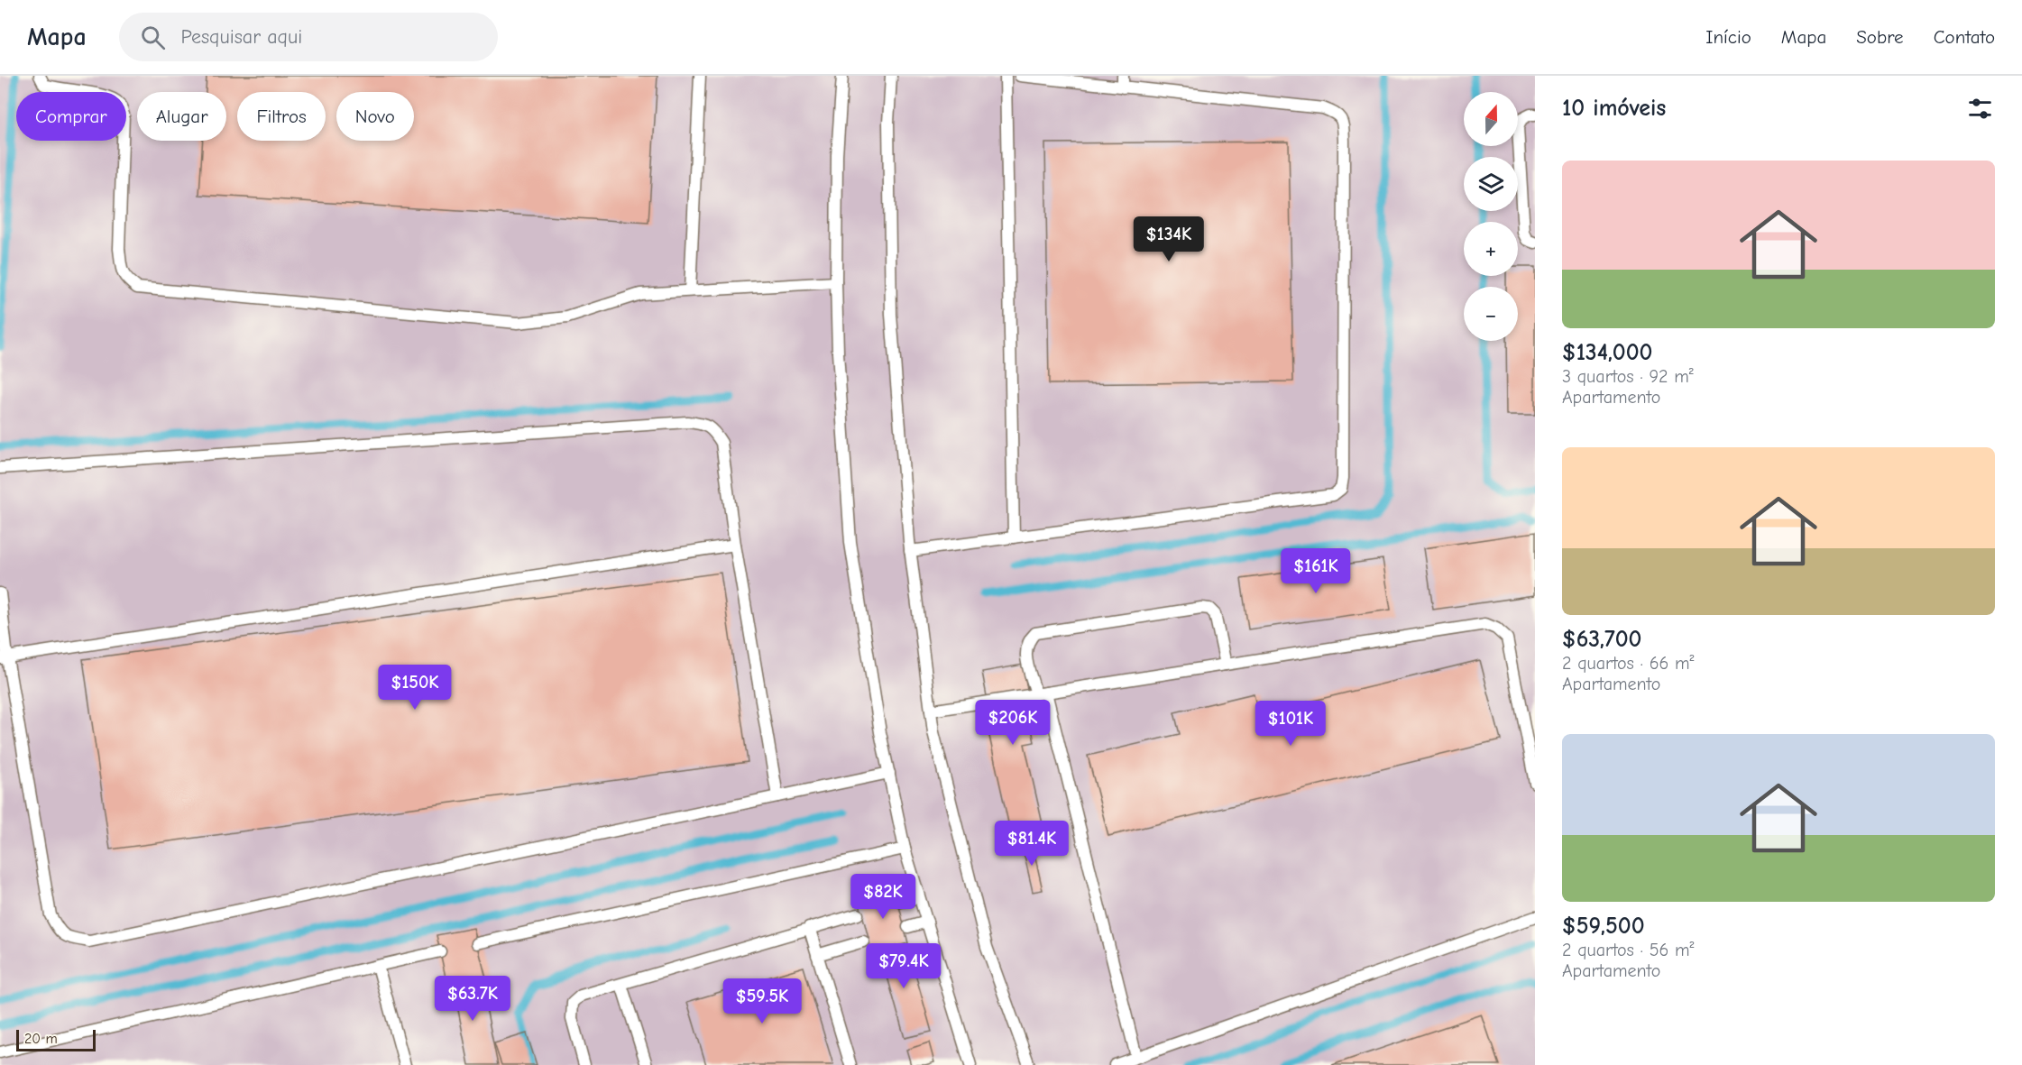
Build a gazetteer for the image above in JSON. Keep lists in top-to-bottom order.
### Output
{
  "scale_bar": "20 m",
  "north": "top",
  "page": {
    "header": "Mapa",
    "search": "Pesquisar aqui",
    "nav": [
      "Início",
      "Mapa",
      "Sobre",
      "Contato"
    ],
    "heading": "10 imóveis",
    "map_buttons": ["+", "−"],
    "chip": [
      "Comprar",
      "Alugar",
      "Filtros",
      "Novo"
    ],
    "list": [
      {
        "name": "$134,000",
        "note": "3 quartos · 92 m² · Apartamento"
      },
      {
        "name": "$63,700",
        "note": "2 quartos · 66 m² · Apartamento"
      },
      {
        "name": "$59,500",
        "note": "2 quartos · 56 m² · Apartamento"
      }
    ],
    "price": [
      "$134K",
      "$161K",
      "$150K",
      "$206K",
      "$101K",
      "$81.4K",
      "$82K",
      "$79.4K",
      "$63.7K",
      "$59.5K"
    ],
    "scale": "20 m"
  }
}
